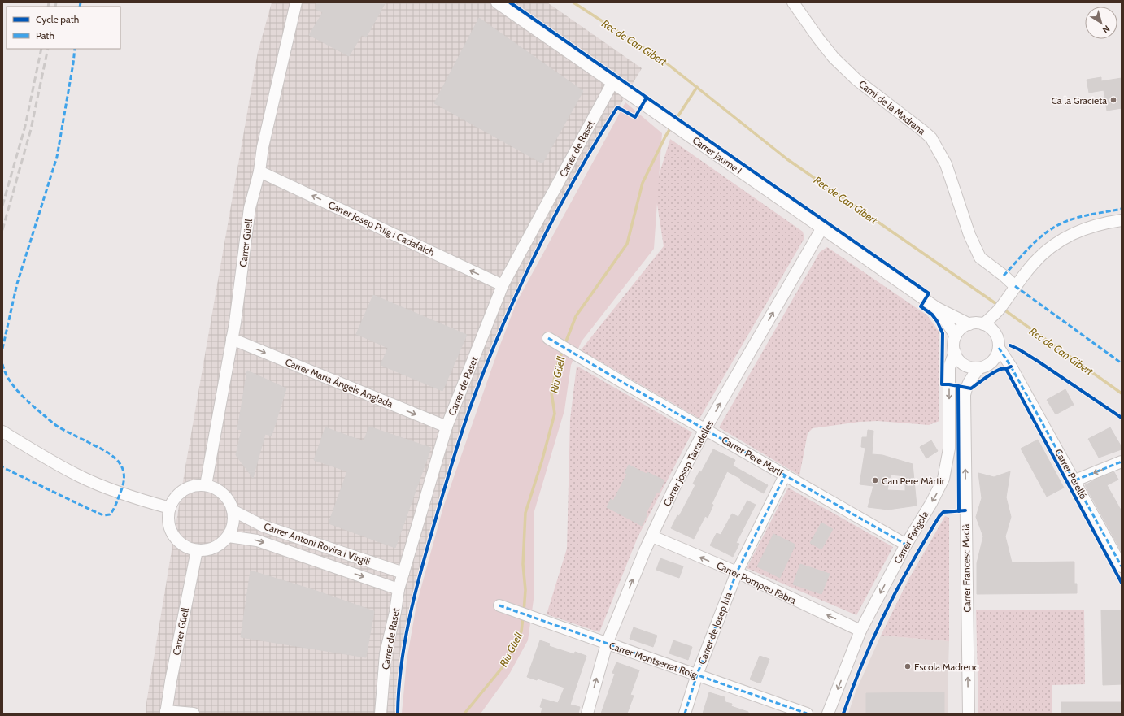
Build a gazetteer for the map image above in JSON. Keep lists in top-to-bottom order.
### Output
{
  "streets": {
    "street": [
      "Camí de la Madrana",
      "Carrer de Raset",
      "Carrer Jaume I",
      "Carrer Josep Puig i Cadafalch",
      "Carrer Güell",
      "Carrer Maria Àngels Anglada",
      "Carrer Pere Martí",
      "Carrer Josep Tarradelles",
      "Carrer Perelló",
      "Carrer Farigola",
      "Carrer Antoni Rovira i Virgili",
      "Carrer Francesc Macià",
      "Carrer Pompeu Fabra",
      "Carrer de Josep Irla",
      "Carrer Montserrat Roig"
    ]
  },
  "crossings": [
    ["Carrer de Raset", "Carrer Jaume I"],
    ["Carrer de Raset", "Carrer Josep Puig i Cadafalch"],
    ["Carrer de Raset", "Carrer Maria Àngels Anglada"],
    ["Carrer de Raset", "Carrer Antoni Rovira i Virgili"],
    ["Carrer Jaume I", "Carrer Josep Tarradelles"],
    ["Carrer Jaume I", "Carrer Perelló"],
    ["Carrer Jaume I", "Carrer Farigola"],
    ["Carrer Jaume I", "Carrer Francesc Macià"],
    ["Carrer Josep Puig i Cadafalch", "Carrer Güell"],
    ["Carrer Güell", "Carrer Maria Àngels Anglada"],
    ["Carrer Güell", "Carrer Antoni Rovira i Virgili"],
    ["Carrer Pere Martí", "Carrer Josep Tarradelles"],
    ["Carrer Pere Martí", "Carrer Farigola"],
    ["Carrer Pere Martí", "Carrer de Josep Irla"],
    ["Carrer Josep Tarradelles", "Carrer Pompeu Fabra"],
    ["Carrer Josep Tarradelles", "Carrer Montserrat Roig"],
    ["Carrer Perelló", "Carrer Farigola"],
    ["Carrer Perelló", "Carrer Francesc Macià"],
    ["Carrer Farigola", "Carrer Francesc Macià"],
    ["Carrer Farigola", "Carrer Pompeu Fabra"],
    ["Carrer Pompeu Fabra", "Carrer de Josep Irla"],
    ["Carrer de Josep Irla", "Carrer Montserrat Roig"]
  ],
  "one_way": [
    "Carrer Josep Puig i Cadafalch",
    "Carrer Maria Àngels Anglada",
    "Carrer Josep Tarradelles",
    "Carrer Farigola",
    "Carrer Francesc Macià",
    "Carrer Pompeu Fabra"
  ],
  "water": ["Rec de Can Gibert", "Riu Güell"],
  "places": ["Ca la Gracieta", "Can Pere Màrtir", "Escola Madrenc"],
  "legend": ["Cycle path", "Path"],
  "north": "bottom right"
}
